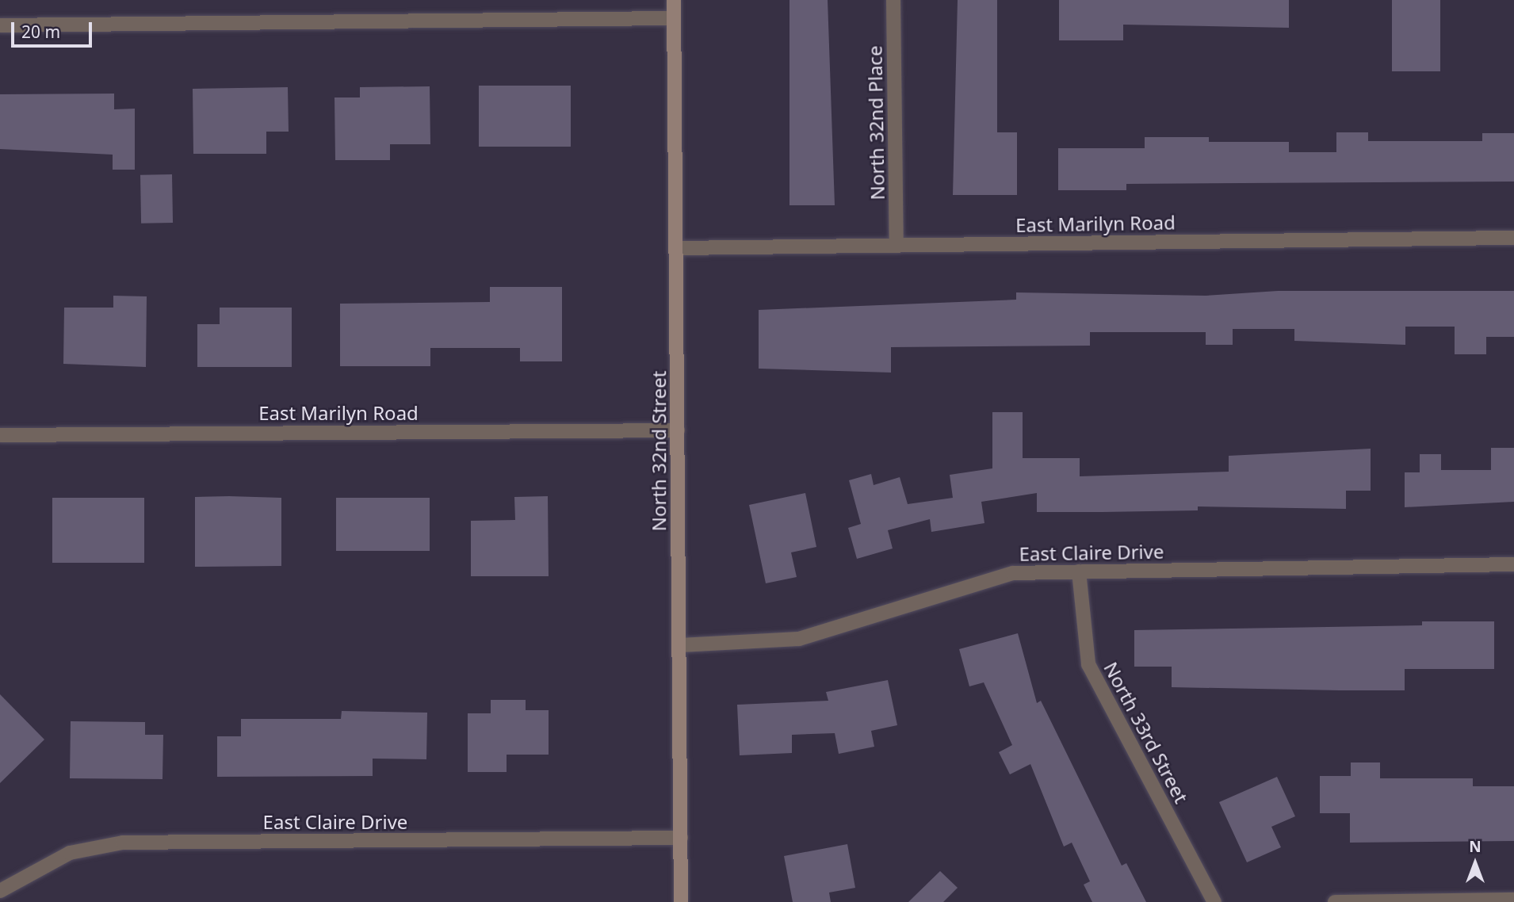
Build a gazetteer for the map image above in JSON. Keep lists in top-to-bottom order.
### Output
{
  "streets": {
    "main road": ["North 32nd Street"],
    "street": [
      "North 32nd Place",
      "East Marilyn Road",
      "East Claire Drive",
      "North 33rd Street"
    ]
  },
  "crossings": [
    ["North 32nd Place", "East Marilyn Road"],
    ["East Marilyn Road", "North 32nd Street"],
    ["North 32nd Street", "East Claire Drive"],
    ["East Claire Drive", "North 33rd Street"]
  ],
  "scale_bar": "20 m",
  "north": "top"
}
